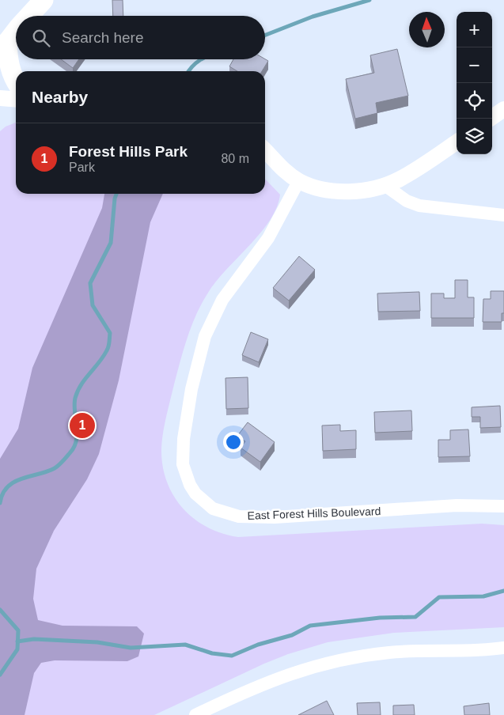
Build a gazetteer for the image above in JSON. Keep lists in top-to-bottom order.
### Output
{
  "streets": {
    "street": ["East Forest Hills Boulevard"]
  },
  "north": "top",
  "page": {
    "map_buttons": ["+", "−"],
    "search": "Search here",
    "heading": "Nearby",
    "list": [
      {
        "mark": "1",
        "name": "Forest Hills Park",
        "note": "Park",
        "value": "80 m"
      }
    ],
    "pins": "1"
  }
}
